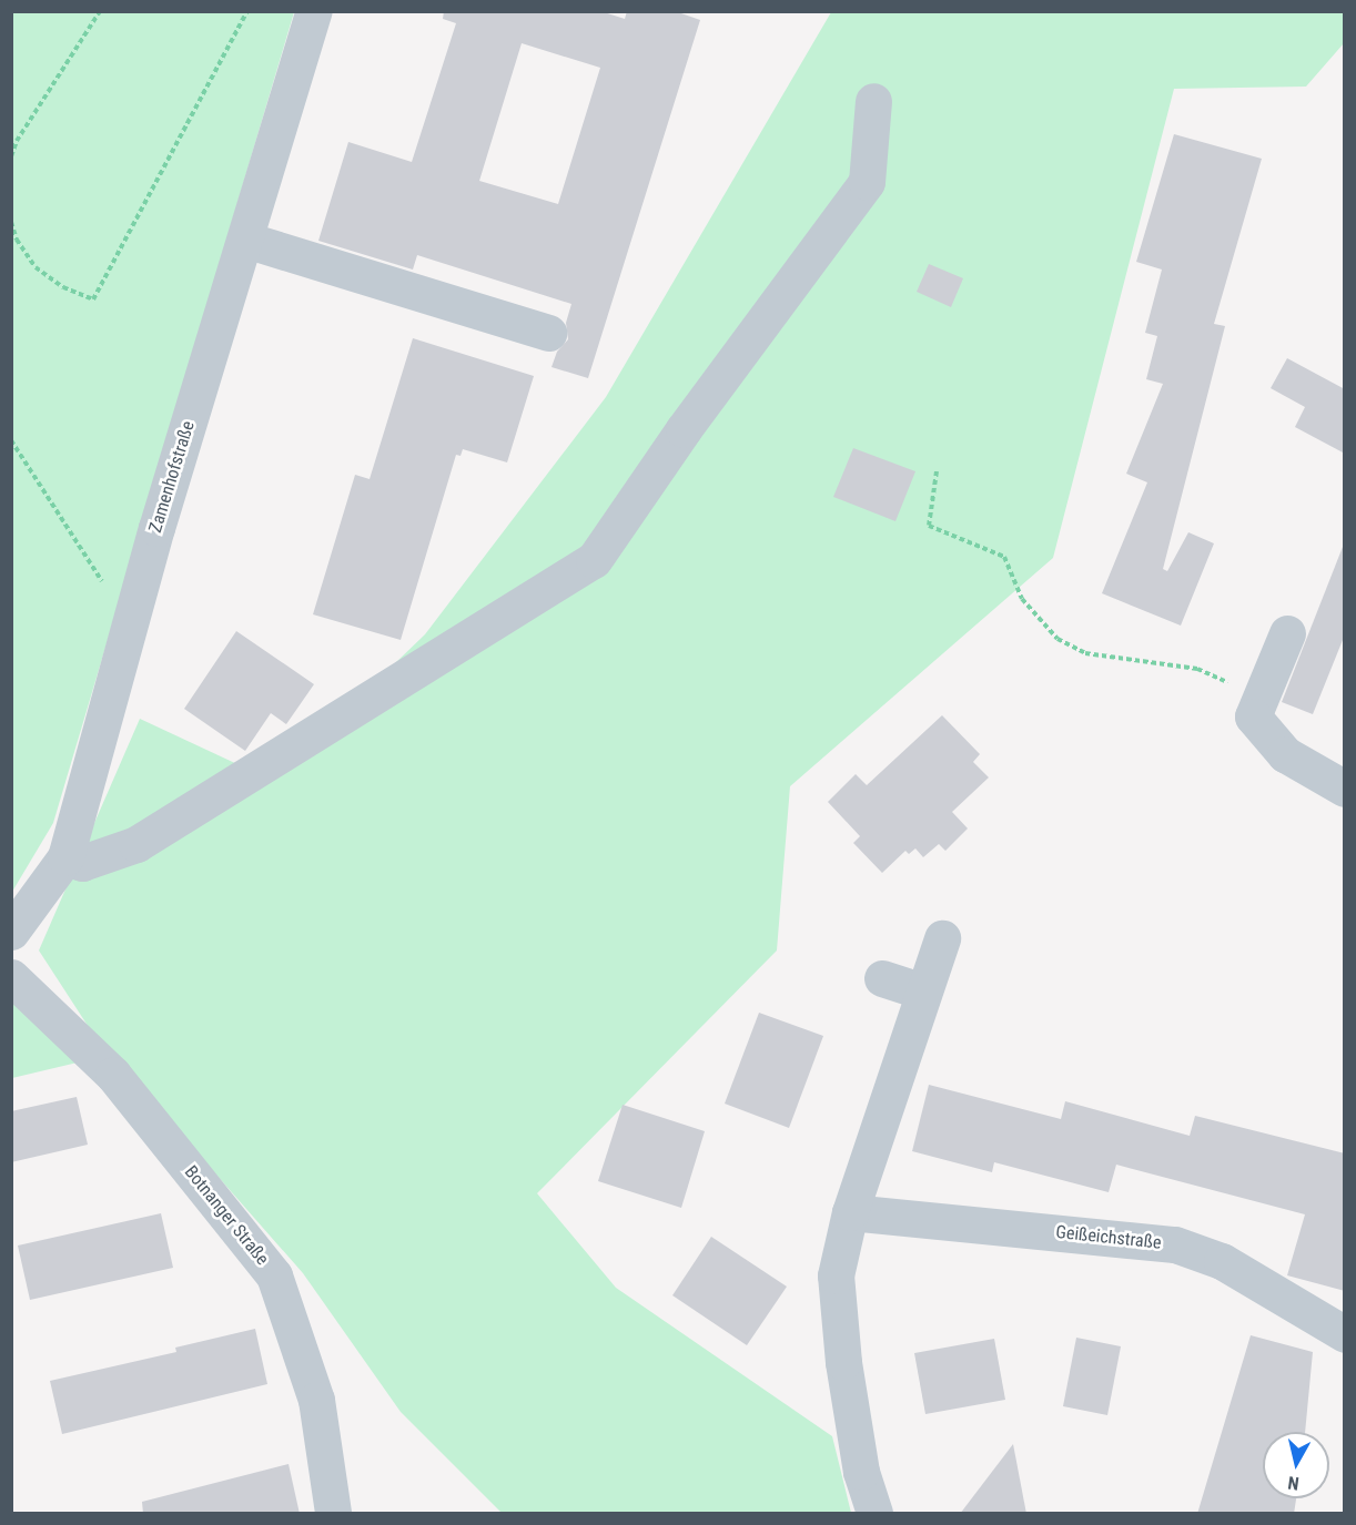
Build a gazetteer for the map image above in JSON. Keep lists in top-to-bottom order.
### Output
{
  "streets": {
    "street": ["Zamenhofstraße", "Botnanger Straße", "Geißeichstraße"]
  },
  "north": "bottom"
}
